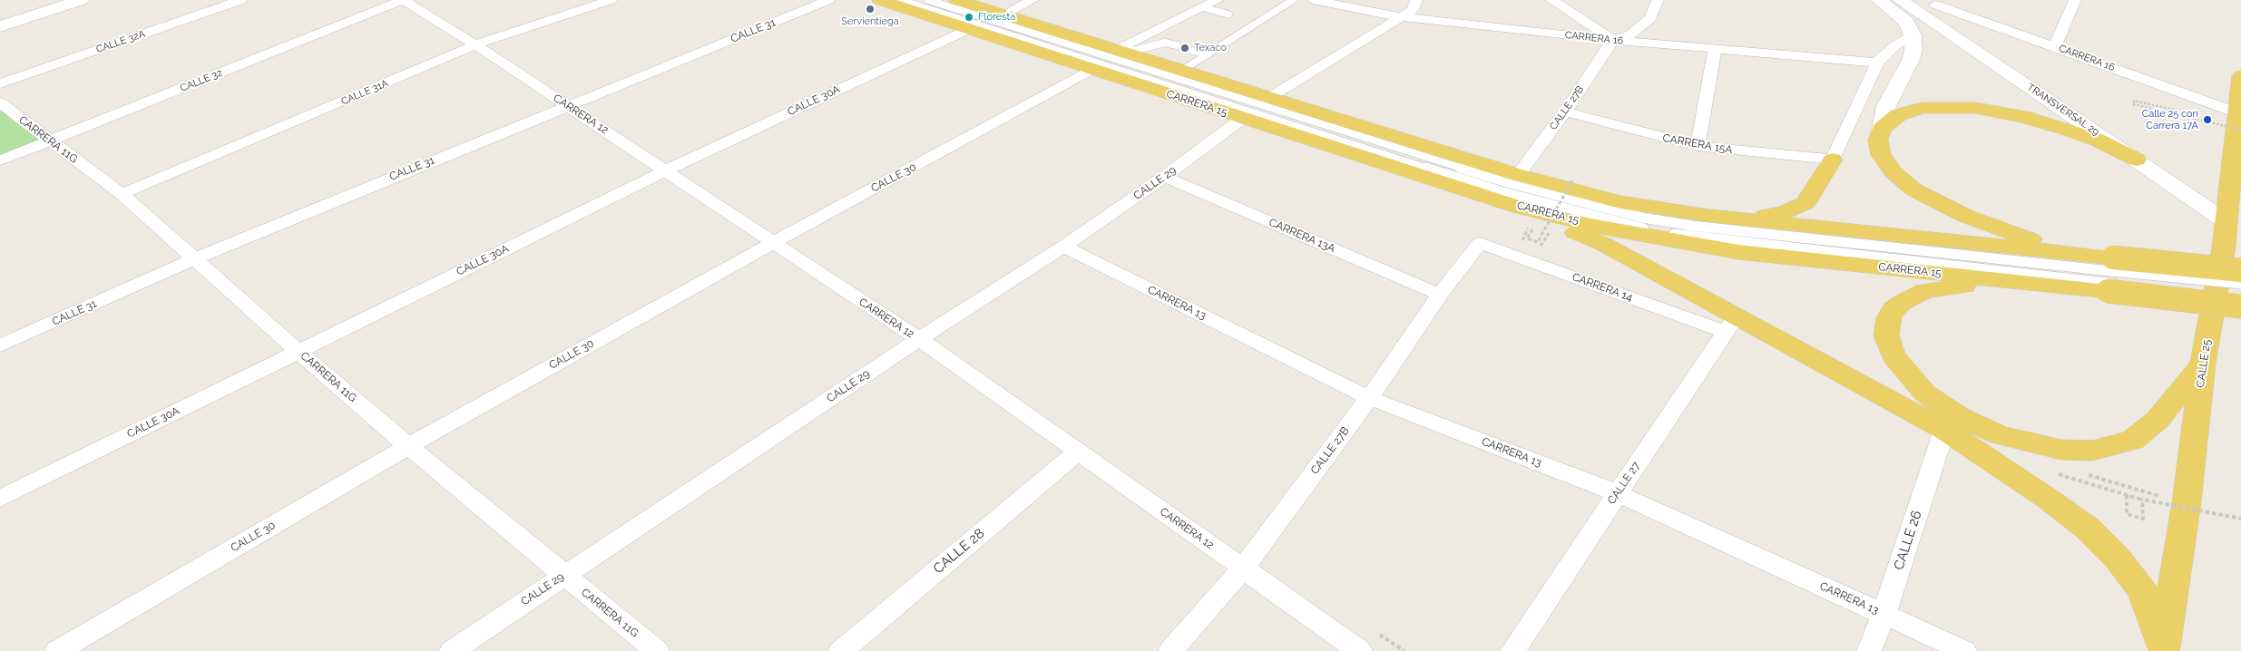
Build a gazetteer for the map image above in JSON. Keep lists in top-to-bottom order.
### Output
{
  "streets": {
    "main road": ["CARRERA 15", "CALLE 25"],
    "street": [
      "CALLE 31",
      "CARRERA 16",
      "CALLE 32A",
      "CALLE 32",
      "CALLE 31A",
      "CALLE 30A",
      "CALLE 27B",
      "TRANSVERSAL 29",
      "CARRERA 12",
      "CARRERA 11G",
      "CARRERA 15A",
      "CALLE 30",
      "CALLE 29",
      "CARRERA 13A",
      "CARRERA 14",
      "CARRERA 13",
      "CALLE 27",
      "CALLE 26",
      "CALLE 28"
    ]
  },
  "crossings": [
    ["CALLE 31", "CARRERA 12"],
    ["CALLE 31", "CARRERA 11G"],
    ["CARRERA 16", "CALLE 27B"],
    ["CARRERA 16", "CALLE 25"],
    ["CALLE 32", "CARRERA 12"],
    ["CALLE 32", "CARRERA 11G"],
    ["CALLE 31A", "CARRERA 12"],
    ["CALLE 31A", "CARRERA 11G"],
    ["CALLE 30A", "CARRERA 15"],
    ["CALLE 30A", "CARRERA 12"],
    ["CALLE 30A", "CARRERA 11G"],
    ["CARRERA 15", "CALLE 27B"],
    ["CARRERA 15", "CALLE 30"],
    ["CARRERA 15", "CALLE 29"],
    ["CALLE 27B", "CARRERA 12"],
    ["CALLE 27B", "CARRERA 15A"],
    ["CALLE 27B", "CARRERA 13A"],
    ["CALLE 27B", "CARRERA 14"],
    ["CALLE 27B", "CARRERA 13"],
    ["TRANSVERSAL 29", "CALLE 25"],
    ["CARRERA 12", "CALLE 30"],
    ["CARRERA 12", "CALLE 29"],
    ["CARRERA 12", "CALLE 28"],
    ["CARRERA 11G", "CALLE 30"],
    ["CARRERA 11G", "CALLE 29"],
    ["CALLE 29", "CARRERA 13A"],
    ["CALLE 29", "CARRERA 13"],
    ["CARRERA 14", "CALLE 27"],
    ["CARRERA 13", "CALLE 27"],
    ["CARRERA 13", "CALLE 26"]
  ],
  "places": [
    "Servientiega",
    "Floresta",
    "Texaco",
    "Calle 25 con Carrera 17A"
  ]
}
